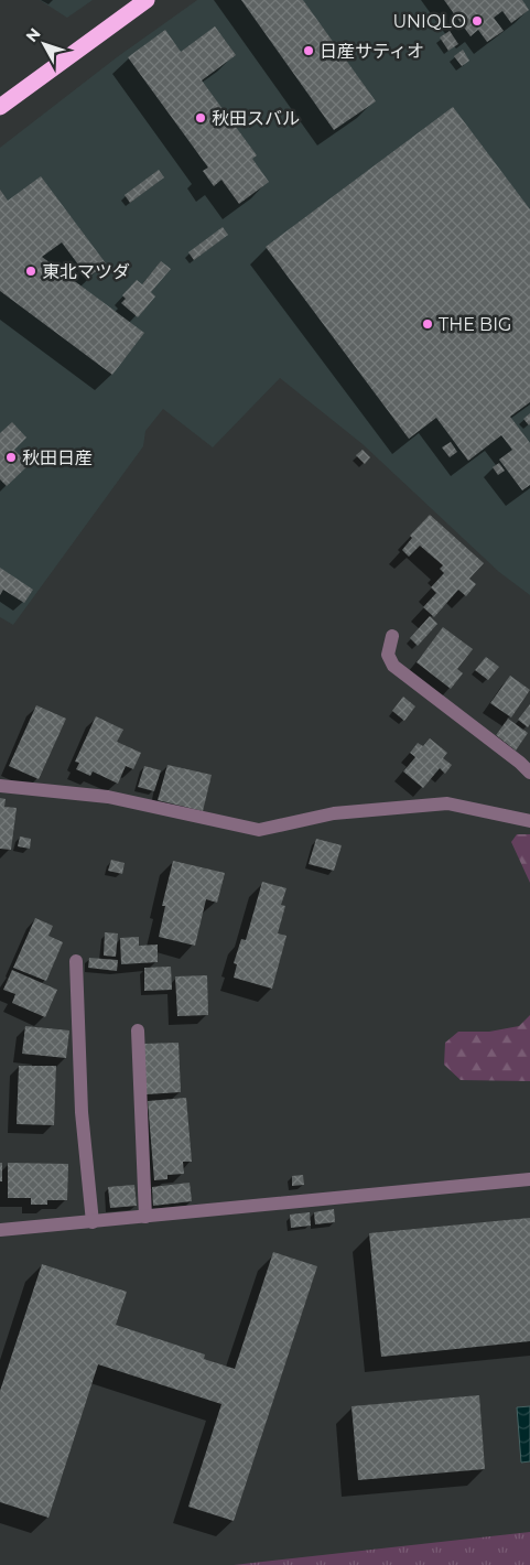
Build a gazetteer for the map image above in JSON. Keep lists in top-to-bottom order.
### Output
{
  "places": [
    "UNIQLO",
    "日産サティオ",
    "秋田スバル",
    "東北マツダ",
    "THE BIG",
    "秋田日産"
  ],
  "north": "top left"
}
